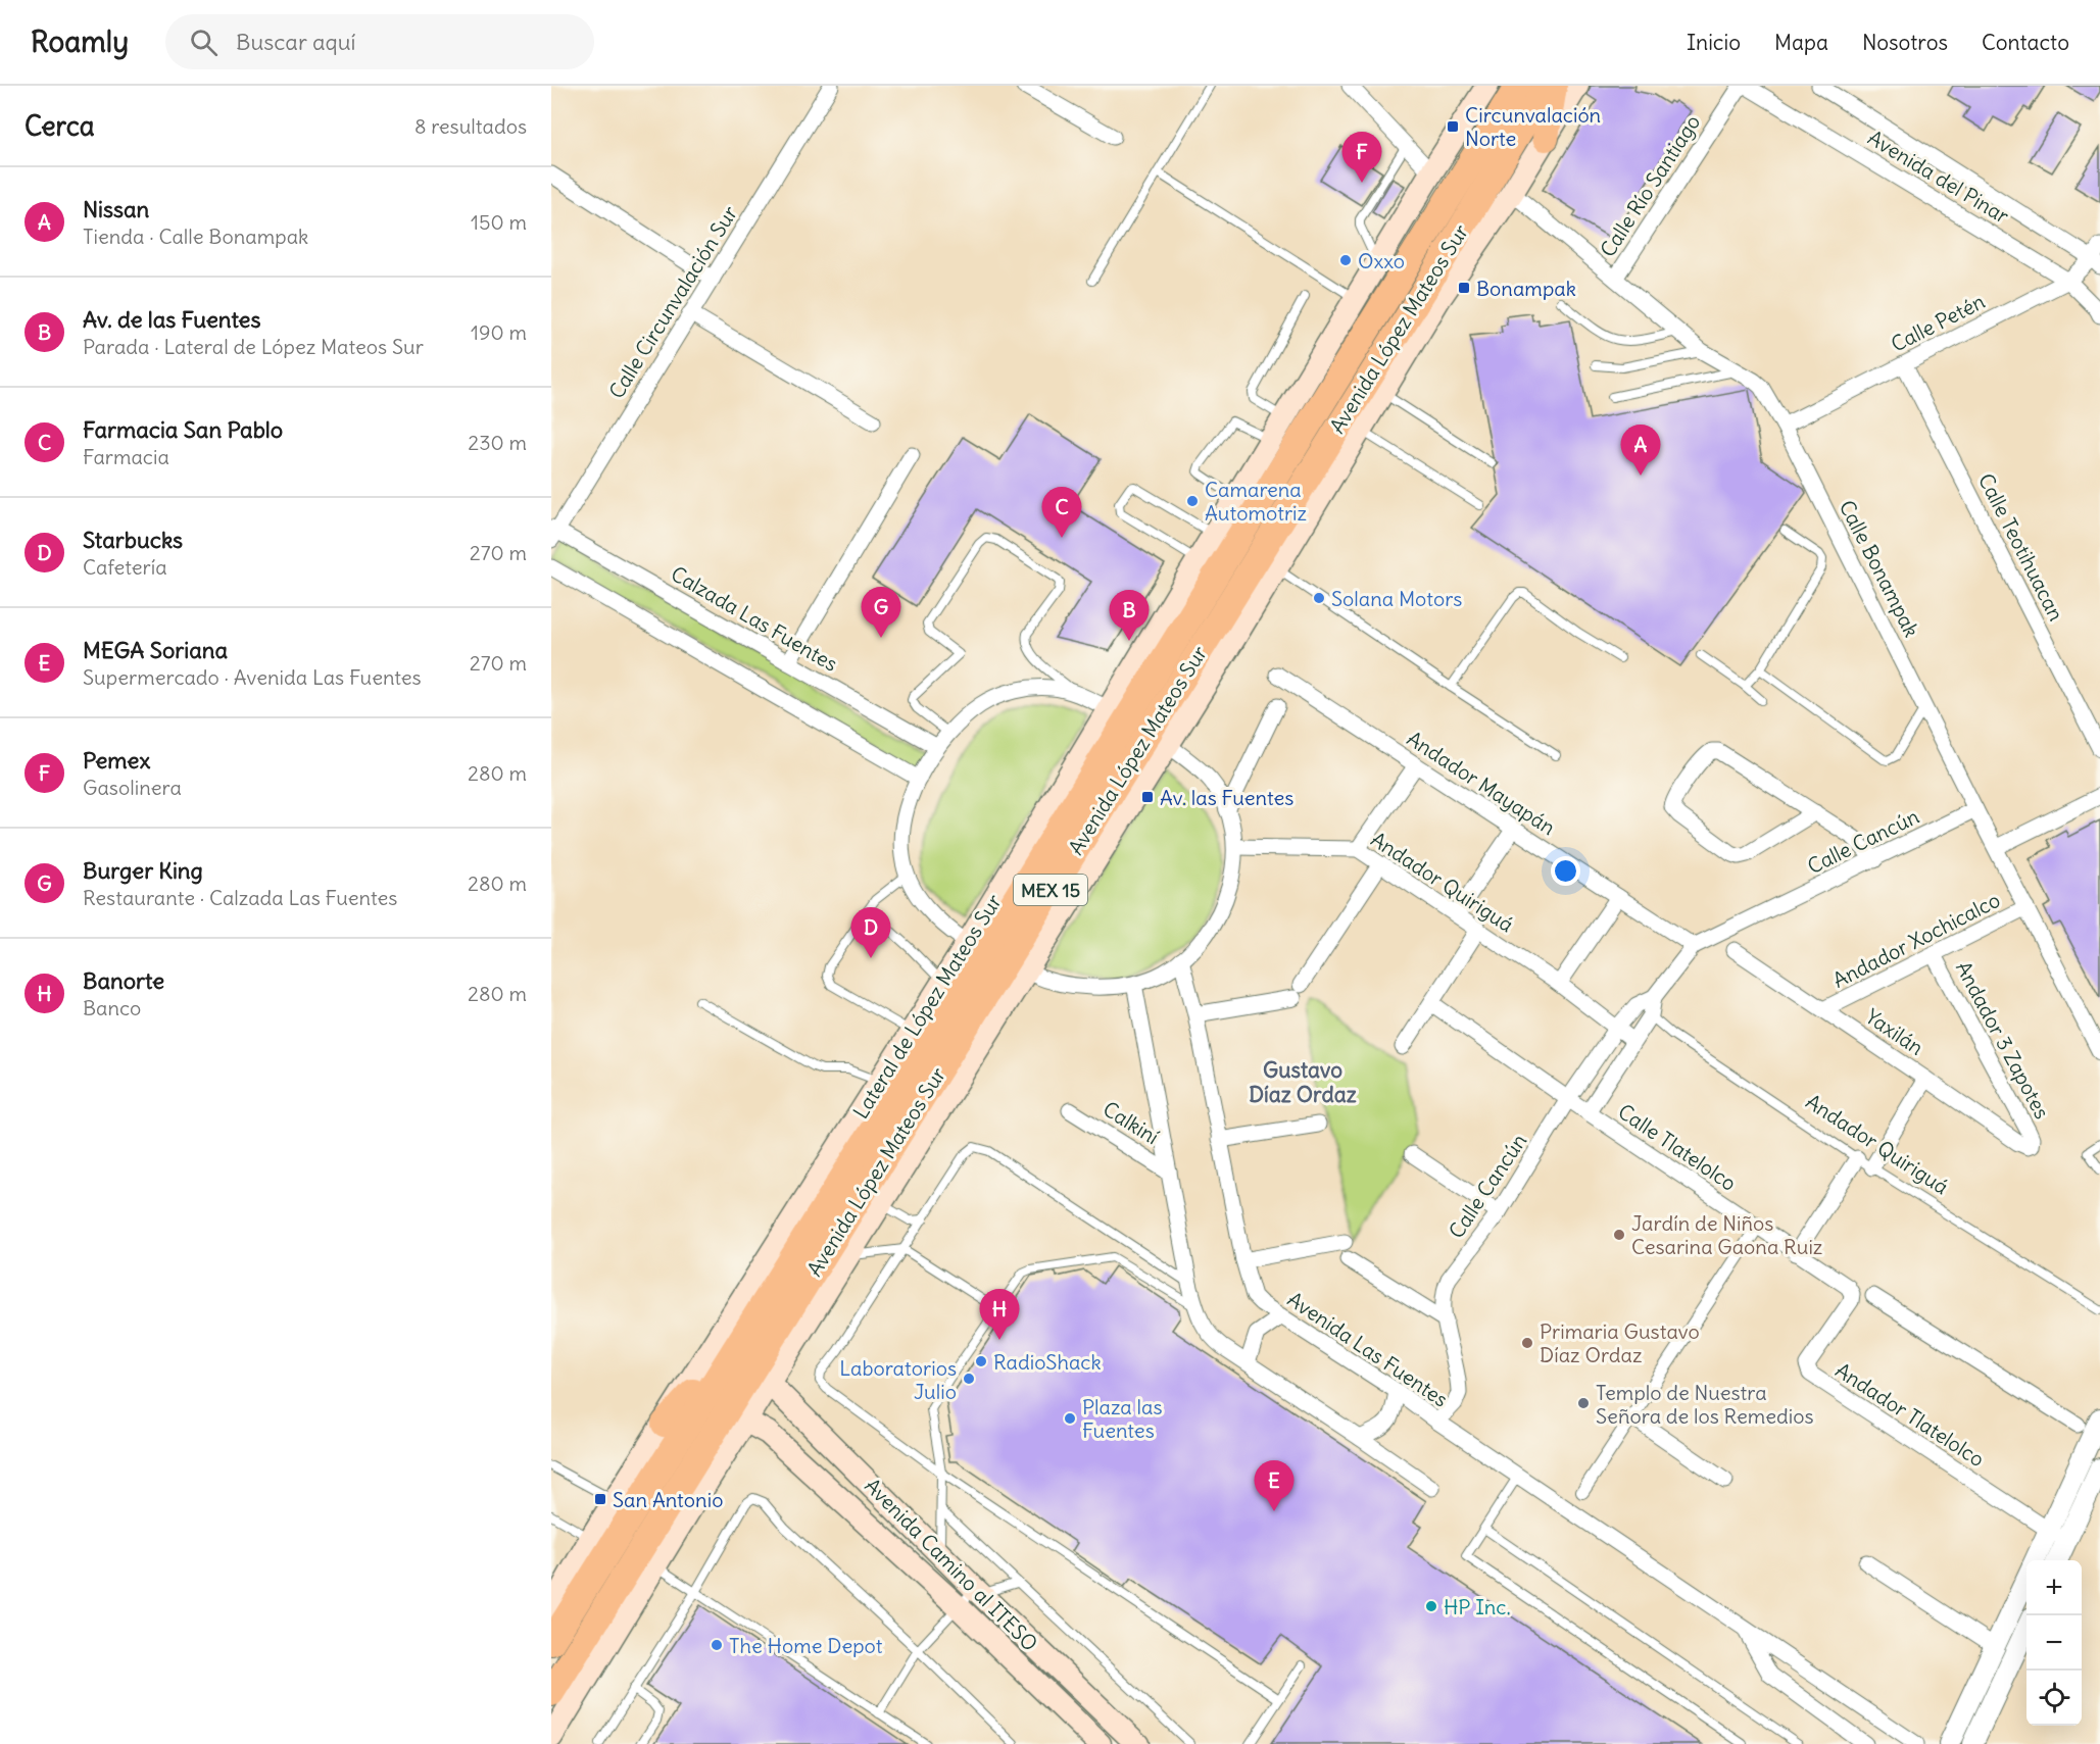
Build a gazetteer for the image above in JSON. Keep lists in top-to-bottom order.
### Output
{
  "streets": {
    "main road": [
      "Avenida López Mateos Sur",
      "MEX 15",
      "Lateral de López Mateos Sur",
      "Avenida Camino al ITESO"
    ],
    "street": [
      "Avenida del Pinar",
      "Calle Río Santiago",
      "Calle Circunvalación Sur",
      "Calle Petén",
      "Calle Teotihuacan",
      "Calle Bonampak",
      "Calzada Las Fuentes",
      "Andador Mayapán",
      "Calle Cancún",
      "Andador Quiriguá",
      "Andador Xochicalco",
      "Yaxilán",
      "Andador 3 Zapotes",
      "Calkiní",
      "Calle Tlatelolco",
      "Avenida Las Fuentes",
      "Andador Tlatelolco"
    ]
  },
  "crossings": [
    ["Avenida del Pinar", "Calle Petén"],
    ["Calle Río Santiago", "Calle Bonampak"],
    ["Calle Circunvalación Sur", "Calzada Las Fuentes"],
    ["Calle Petén", "Calle Teotihuacan"],
    ["Calle Petén", "Calle Bonampak"],
    ["Avenida López Mateos Sur", "Lateral de López Mateos Sur"],
    ["Calle Bonampak", "Calle Cancún"],
    ["Calle Bonampak", "Andador Xochicalco"],
    ["Andador Mayapán", "Calle Cancún"],
    ["Calle Cancún", "Andador Quiriguá"],
    ["Calle Cancún", "Calle Tlatelolco"],
    ["Calle Cancún", "Avenida Las Fuentes"],
    ["Andador Xochicalco", "Yaxilán"],
    ["Andador Xochicalco", "Andador 3 Zapotes"],
    ["Yaxilán", "Andador 3 Zapotes"],
    ["Calle Tlatelolco", "Andador Tlatelolco"]
  ],
  "districts": ["Gustavo Díaz Ordaz"],
  "places": {
    "transit": [
      "Circunvalación Norte",
      "Bonampak",
      "Av. las Fuentes",
      "San Antonio"
    ],
    "other": [
      "Oxxo",
      "Camarena Automotriz",
      "Solana Motors",
      "Jardín de Niños Cesarina Gaona Ruiz",
      "Primaria Gustavo Díaz Ordaz",
      "RadioShack",
      "Laboratorios Julio",
      "Templo de Nuestra Señora de los Remedios",
      "Plaza las Fuentes",
      "HP Inc.",
      "The Home Depot"
    ]
  },
  "page": {
    "header": "Roamly",
    "search": "Buscar aquí",
    "nav": [
      "Inicio",
      "Mapa",
      "Nosotros",
      "Contacto"
    ],
    "heading": ["Cerca", "8 resultados"],
    "pins": [
      "F",
      "A",
      "C",
      "G",
      "B",
      "D",
      "H",
      "E"
    ],
    "list": [
      {
        "mark": "A",
        "name": "Nissan",
        "note": "Tienda · Calle Bonampak",
        "value": "150 m"
      },
      {
        "mark": "B",
        "name": "Av. de las Fuentes",
        "note": "Parada · Lateral de López Mateos Sur",
        "value": "190 m"
      },
      {
        "mark": "C",
        "name": "Farmacia San Pablo",
        "note": "Farmacia",
        "value": "230 m"
      },
      {
        "mark": "D",
        "name": "Starbucks",
        "note": "Cafetería",
        "value": "270 m"
      },
      {
        "mark": "E",
        "name": "MEGA Soriana",
        "note": "Supermercado · Avenida Las Fuentes",
        "value": "270 m"
      },
      {
        "mark": "F",
        "name": "Pemex",
        "note": "Gasolinera",
        "value": "280 m"
      },
      {
        "mark": "G",
        "name": "Burger King",
        "note": "Restaurante · Calzada Las Fuentes",
        "value": "280 m"
      },
      {
        "mark": "H",
        "name": "Banorte",
        "note": "Banco",
        "value": "280 m"
      }
    ],
    "map_buttons": ["+", "−"]
  }
}
